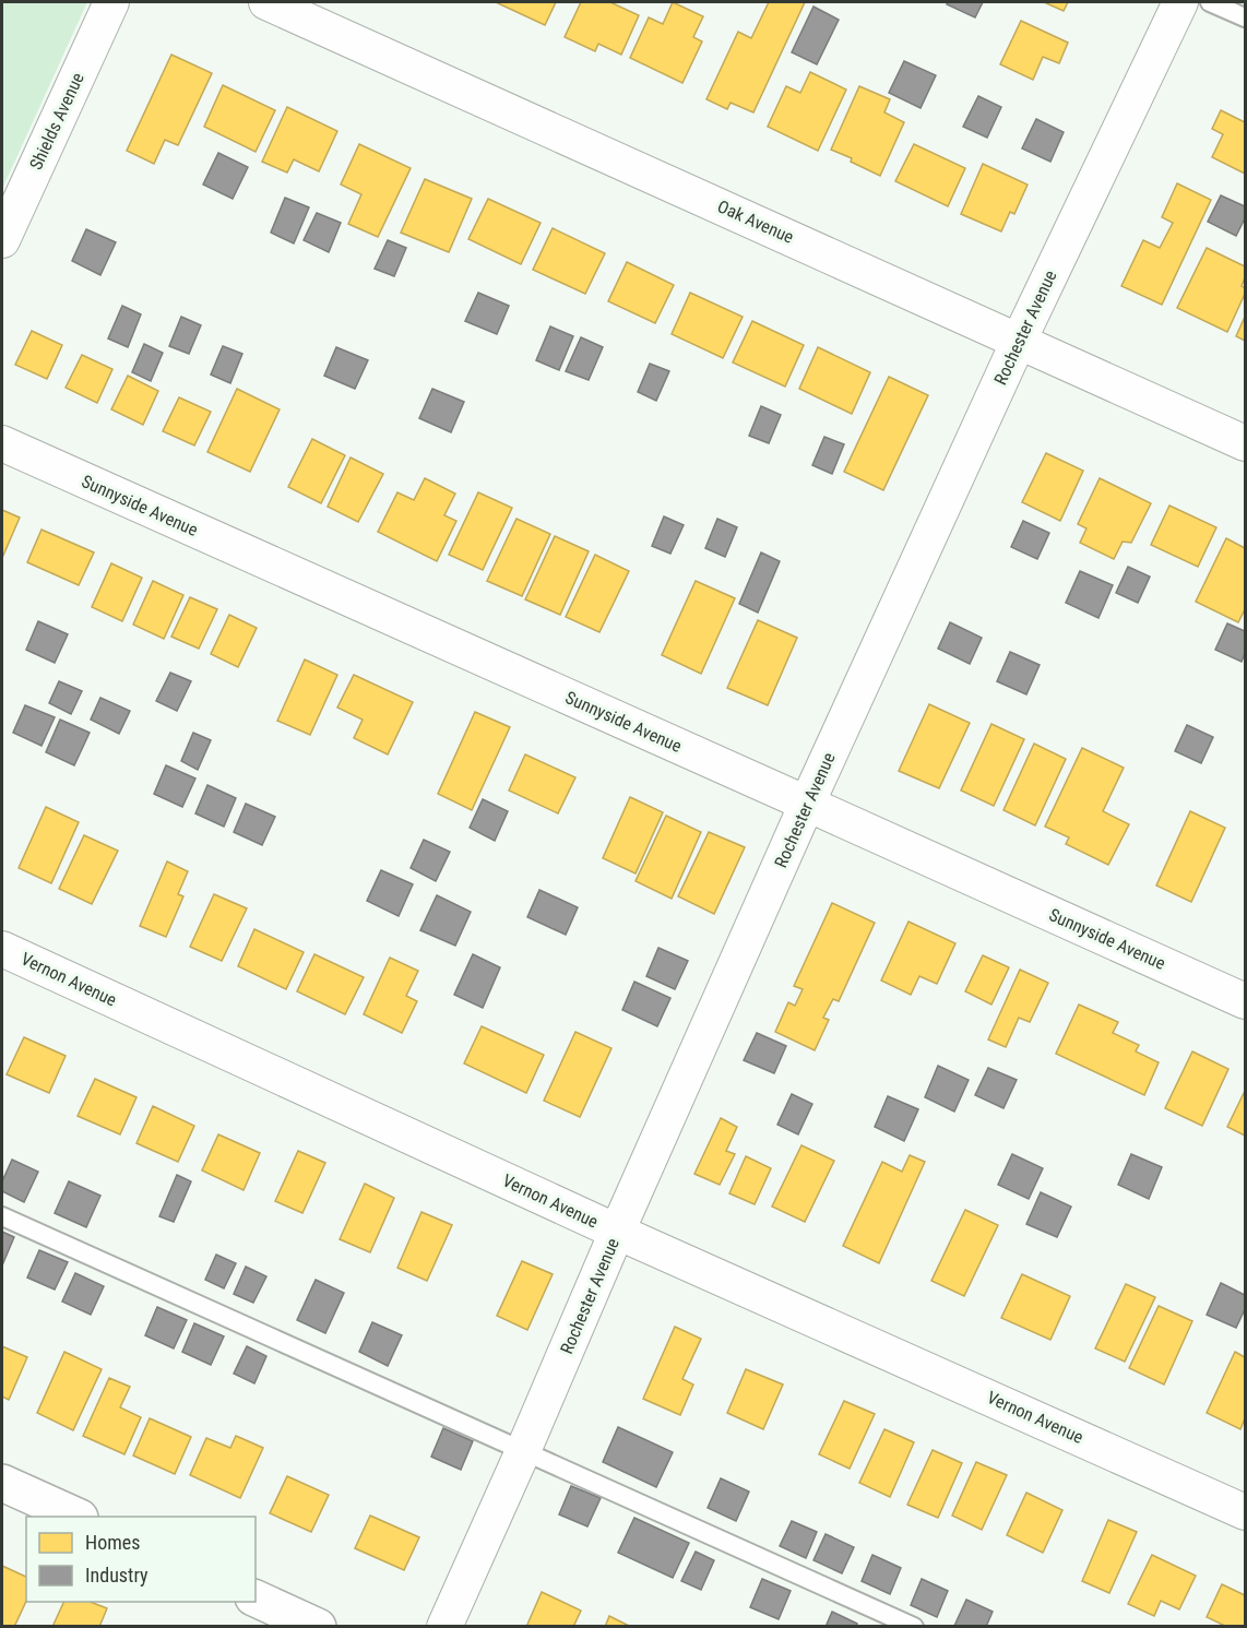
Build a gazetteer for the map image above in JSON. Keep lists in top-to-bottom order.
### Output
{
  "streets": {
    "street": [
      "Shields Avenue",
      "Oak Avenue",
      "Rochester Avenue",
      "Sunnyside Avenue",
      "Vernon Avenue"
    ]
  },
  "crossings": [
    ["Oak Avenue", "Rochester Avenue"],
    ["Rochester Avenue", "Sunnyside Avenue"],
    ["Rochester Avenue", "Vernon Avenue"]
  ],
  "legend": ["Homes", "Industry"]
}
